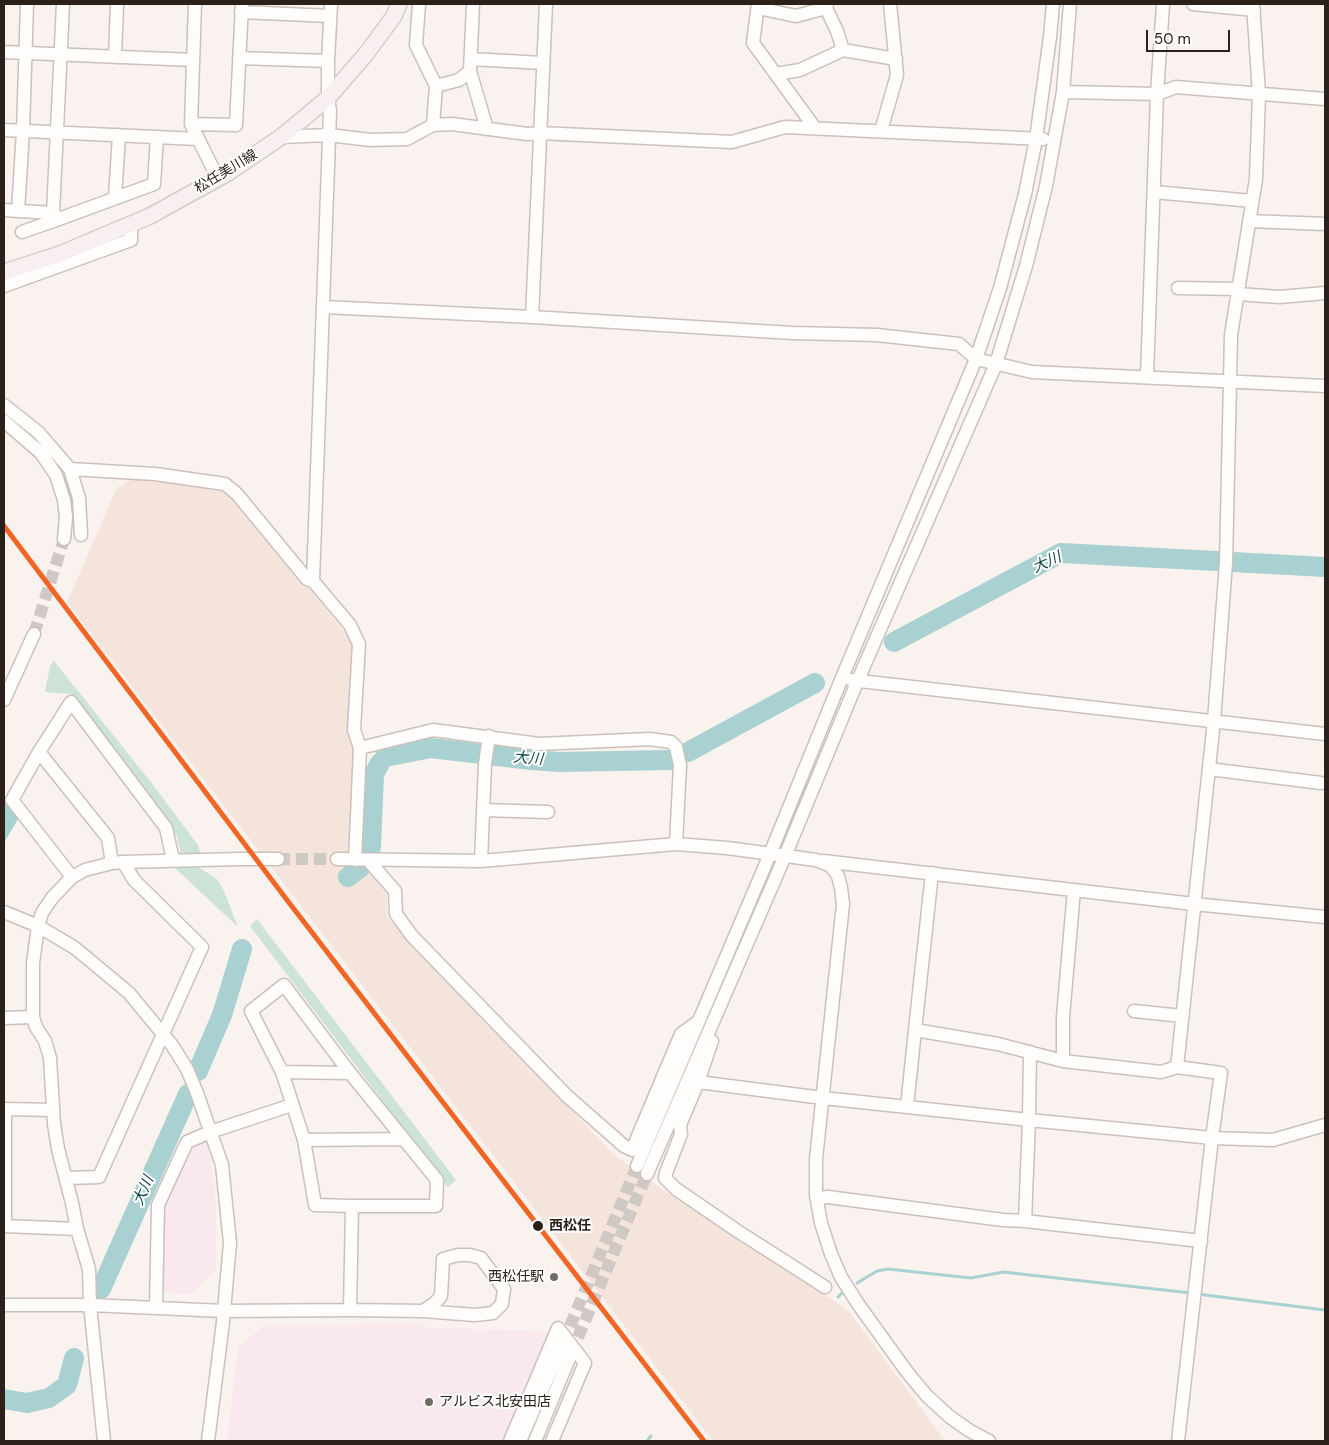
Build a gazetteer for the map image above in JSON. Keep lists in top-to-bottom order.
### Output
{
  "streets": {
    "main road": ["松任美川線"]
  },
  "water": ["大川"],
  "places": ["西松任", "西松任駅", "アルビス北安田店"],
  "scale_bar": "50 m"
}
